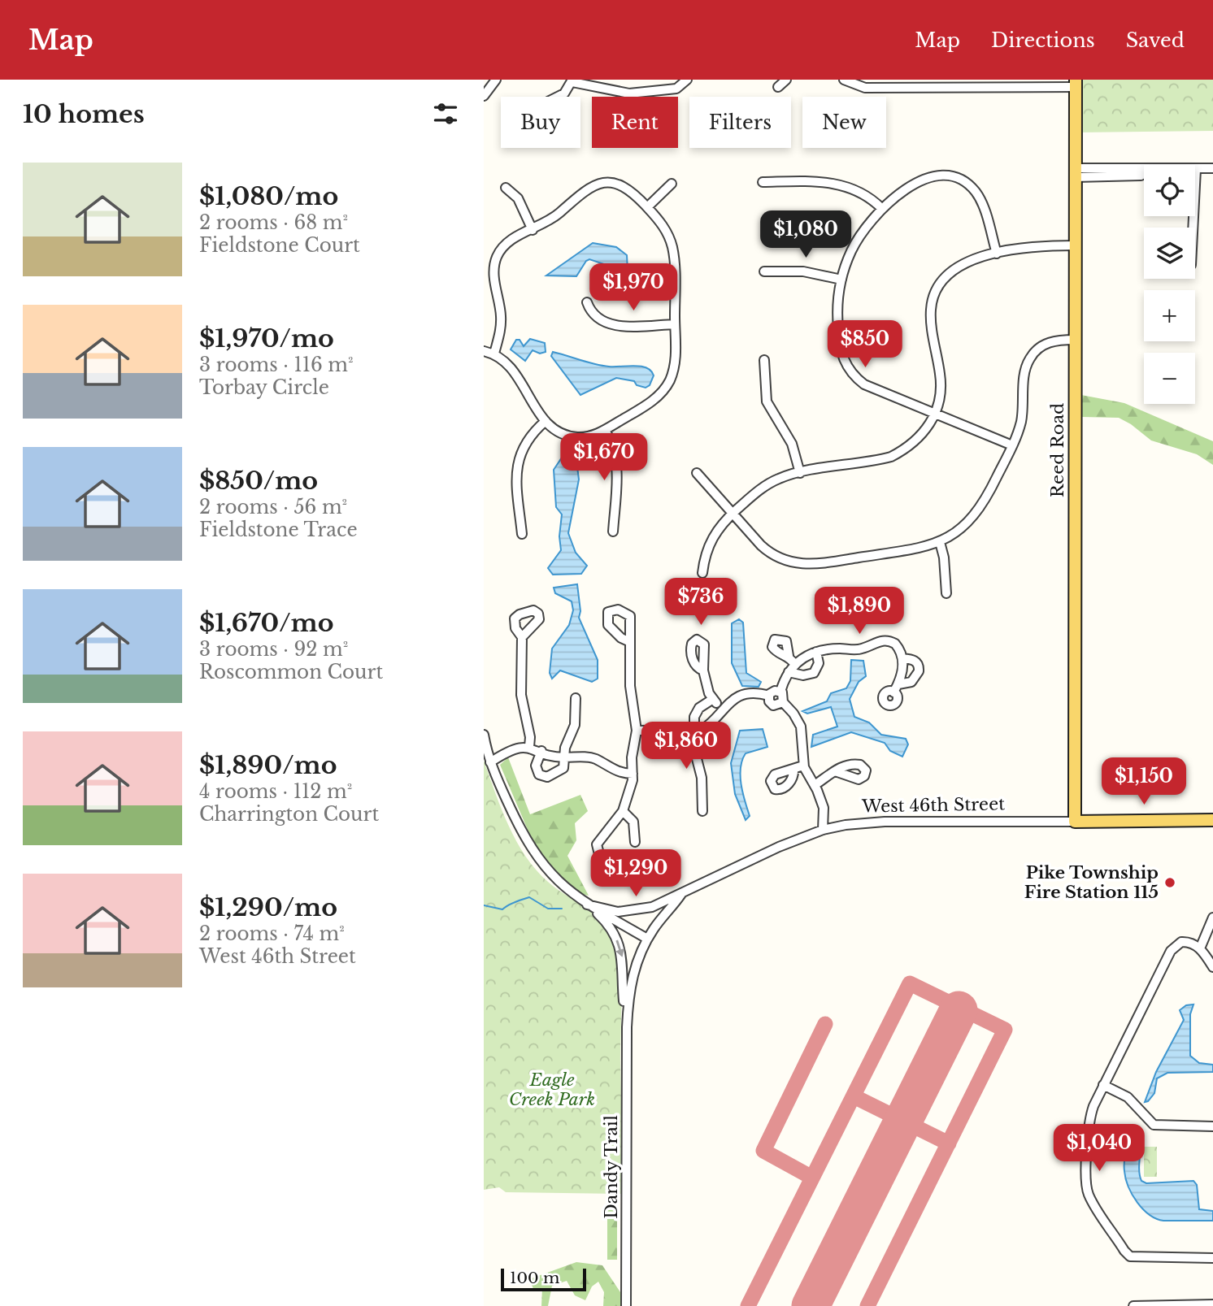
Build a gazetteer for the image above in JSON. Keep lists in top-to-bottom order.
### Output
{
  "streets": {
    "main road": ["Reed Road", "West 46th Street"],
    "street": ["Dandy Trail"]
  },
  "crossings": [
    ["Reed Road", "West 46th Street"],
    ["West 46th Street", "Dandy Trail"]
  ],
  "parks": ["Eagle Creek Park"],
  "places": ["Pike Township Fire Station 115"],
  "scale_bar": "100 m",
  "page": {
    "header": "Map",
    "nav": ["Map", "Directions", "Saved"],
    "heading": "10 homes",
    "chip": [
      "Buy",
      "Rent",
      "Filters",
      "New"
    ],
    "list": [
      {
        "name": "$1,080/mo",
        "note": "2 rooms · 68 m² · Fieldstone Court"
      },
      {
        "name": "$1,970/mo",
        "note": "3 rooms · 116 m² · Torbay Circle"
      },
      {
        "name": "$850/mo",
        "note": "2 rooms · 56 m² · Fieldstone Trace"
      },
      {
        "name": "$1,670/mo",
        "note": "3 rooms · 92 m² · Roscommon Court"
      },
      {
        "name": "$1,890/mo",
        "note": "4 rooms · 112 m² · Charrington Court"
      },
      {
        "name": "$1,290/mo",
        "note": "2 rooms · 74 m² · West 46th Street"
      }
    ],
    "map_buttons": ["+", "−"],
    "price": [
      "$1,080",
      "$1,970",
      "$850",
      "$1,670",
      "$736",
      "$1,890",
      "$1,860",
      "$1,150",
      "$1,290",
      "$1,040"
    ],
    "scale": "100 m"
  }
}
